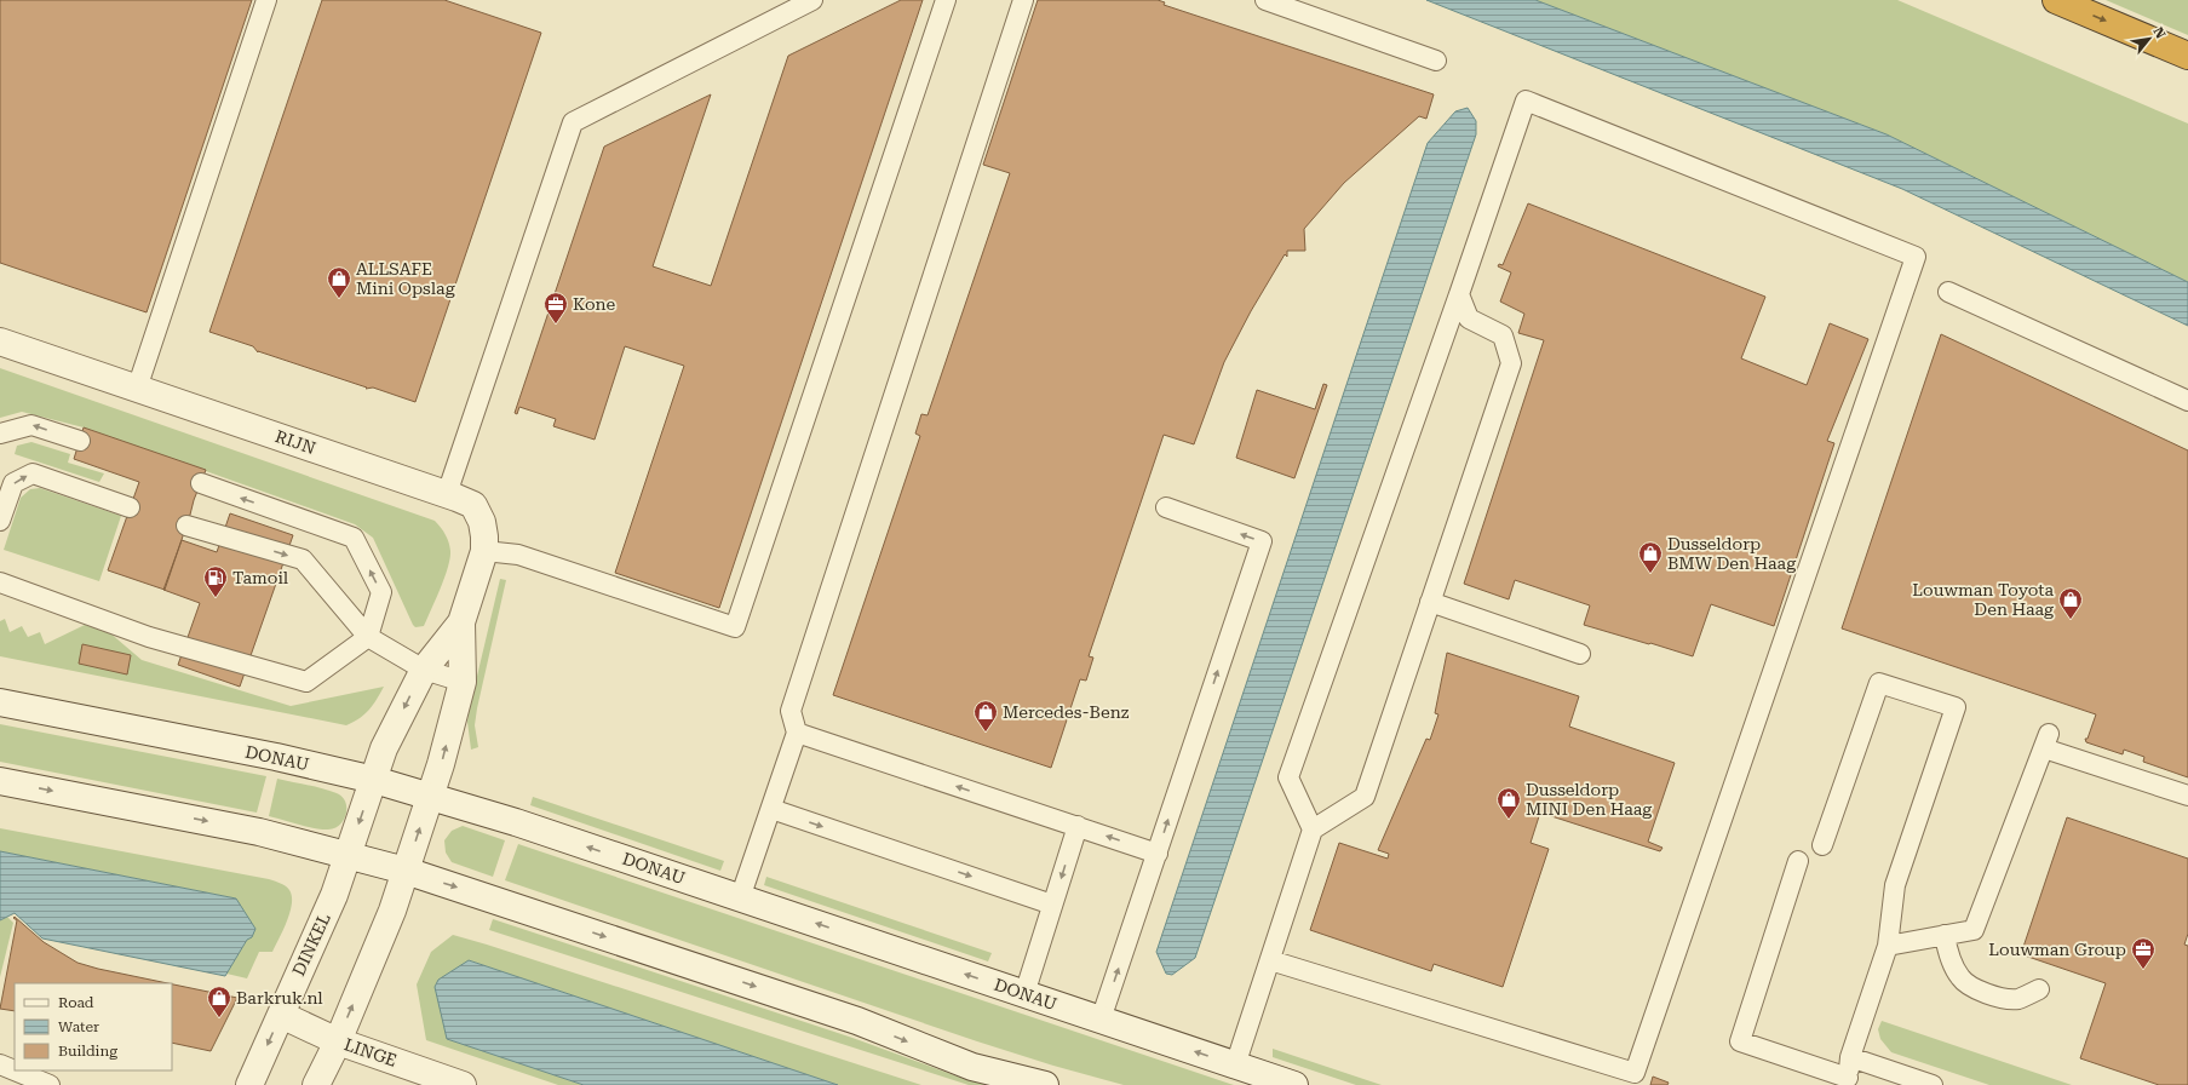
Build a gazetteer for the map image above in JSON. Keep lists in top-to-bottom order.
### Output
{
  "streets": {
    "main road": [
      "RIJN",
      "DONAU",
      "DINKEL",
      "LINGE"
    ]
  },
  "crossings": [
    ["RIJN", "DONAU"],
    ["RIJN", "DINKEL"],
    ["DONAU", "DINKEL"],
    ["DINKEL", "LINGE"]
  ],
  "places": {
    "shop": [
      "ALLSAFE Mini Opslag",
      "Dusseldorp BMW Den Haag",
      "Louwman Toyota Den Haag",
      "Mercedes-Benz",
      "Dusseldorp MINI Den Haag",
      "Barkruk.nl"
    ],
    "office": ["Kone", "Louwman Group"],
    "fuel station": ["Tamoil"]
  },
  "legend": ["Road", "Water", "Building"],
  "north": "top right"
}
